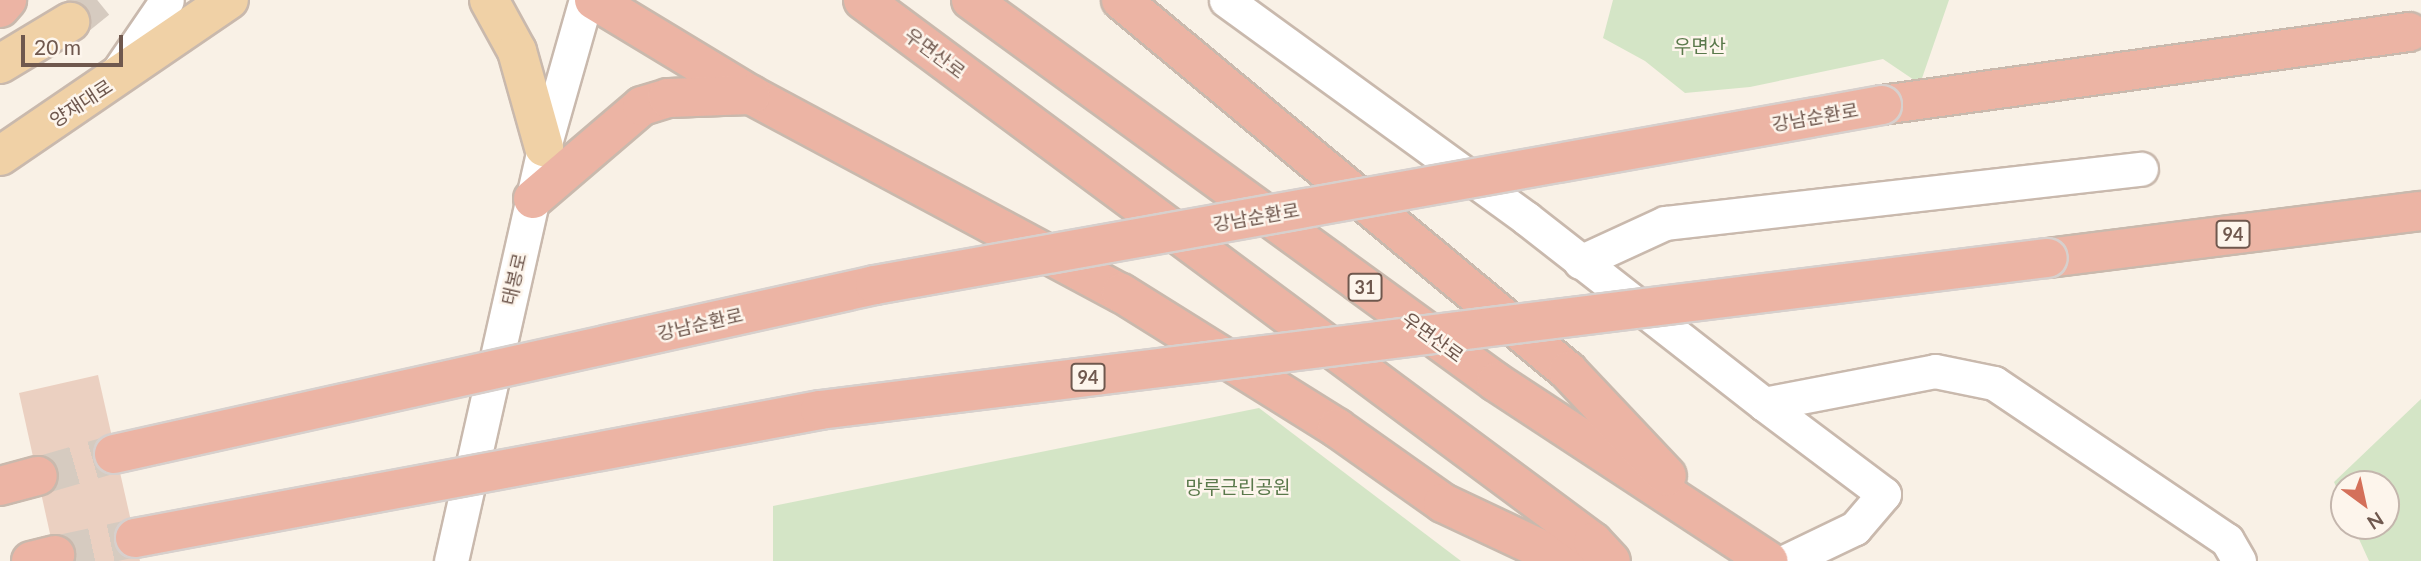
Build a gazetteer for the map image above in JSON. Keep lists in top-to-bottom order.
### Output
{
  "streets": {
    "highway": [
      "우면산로",
      "강남순환로",
      "94",
      "31"
    ],
    "main road": ["양재대로"],
    "street": ["태봉로"]
  },
  "parks": ["우면산", "망루근린공원"],
  "scale_bar": "20 m",
  "north": "bottom right"
}
